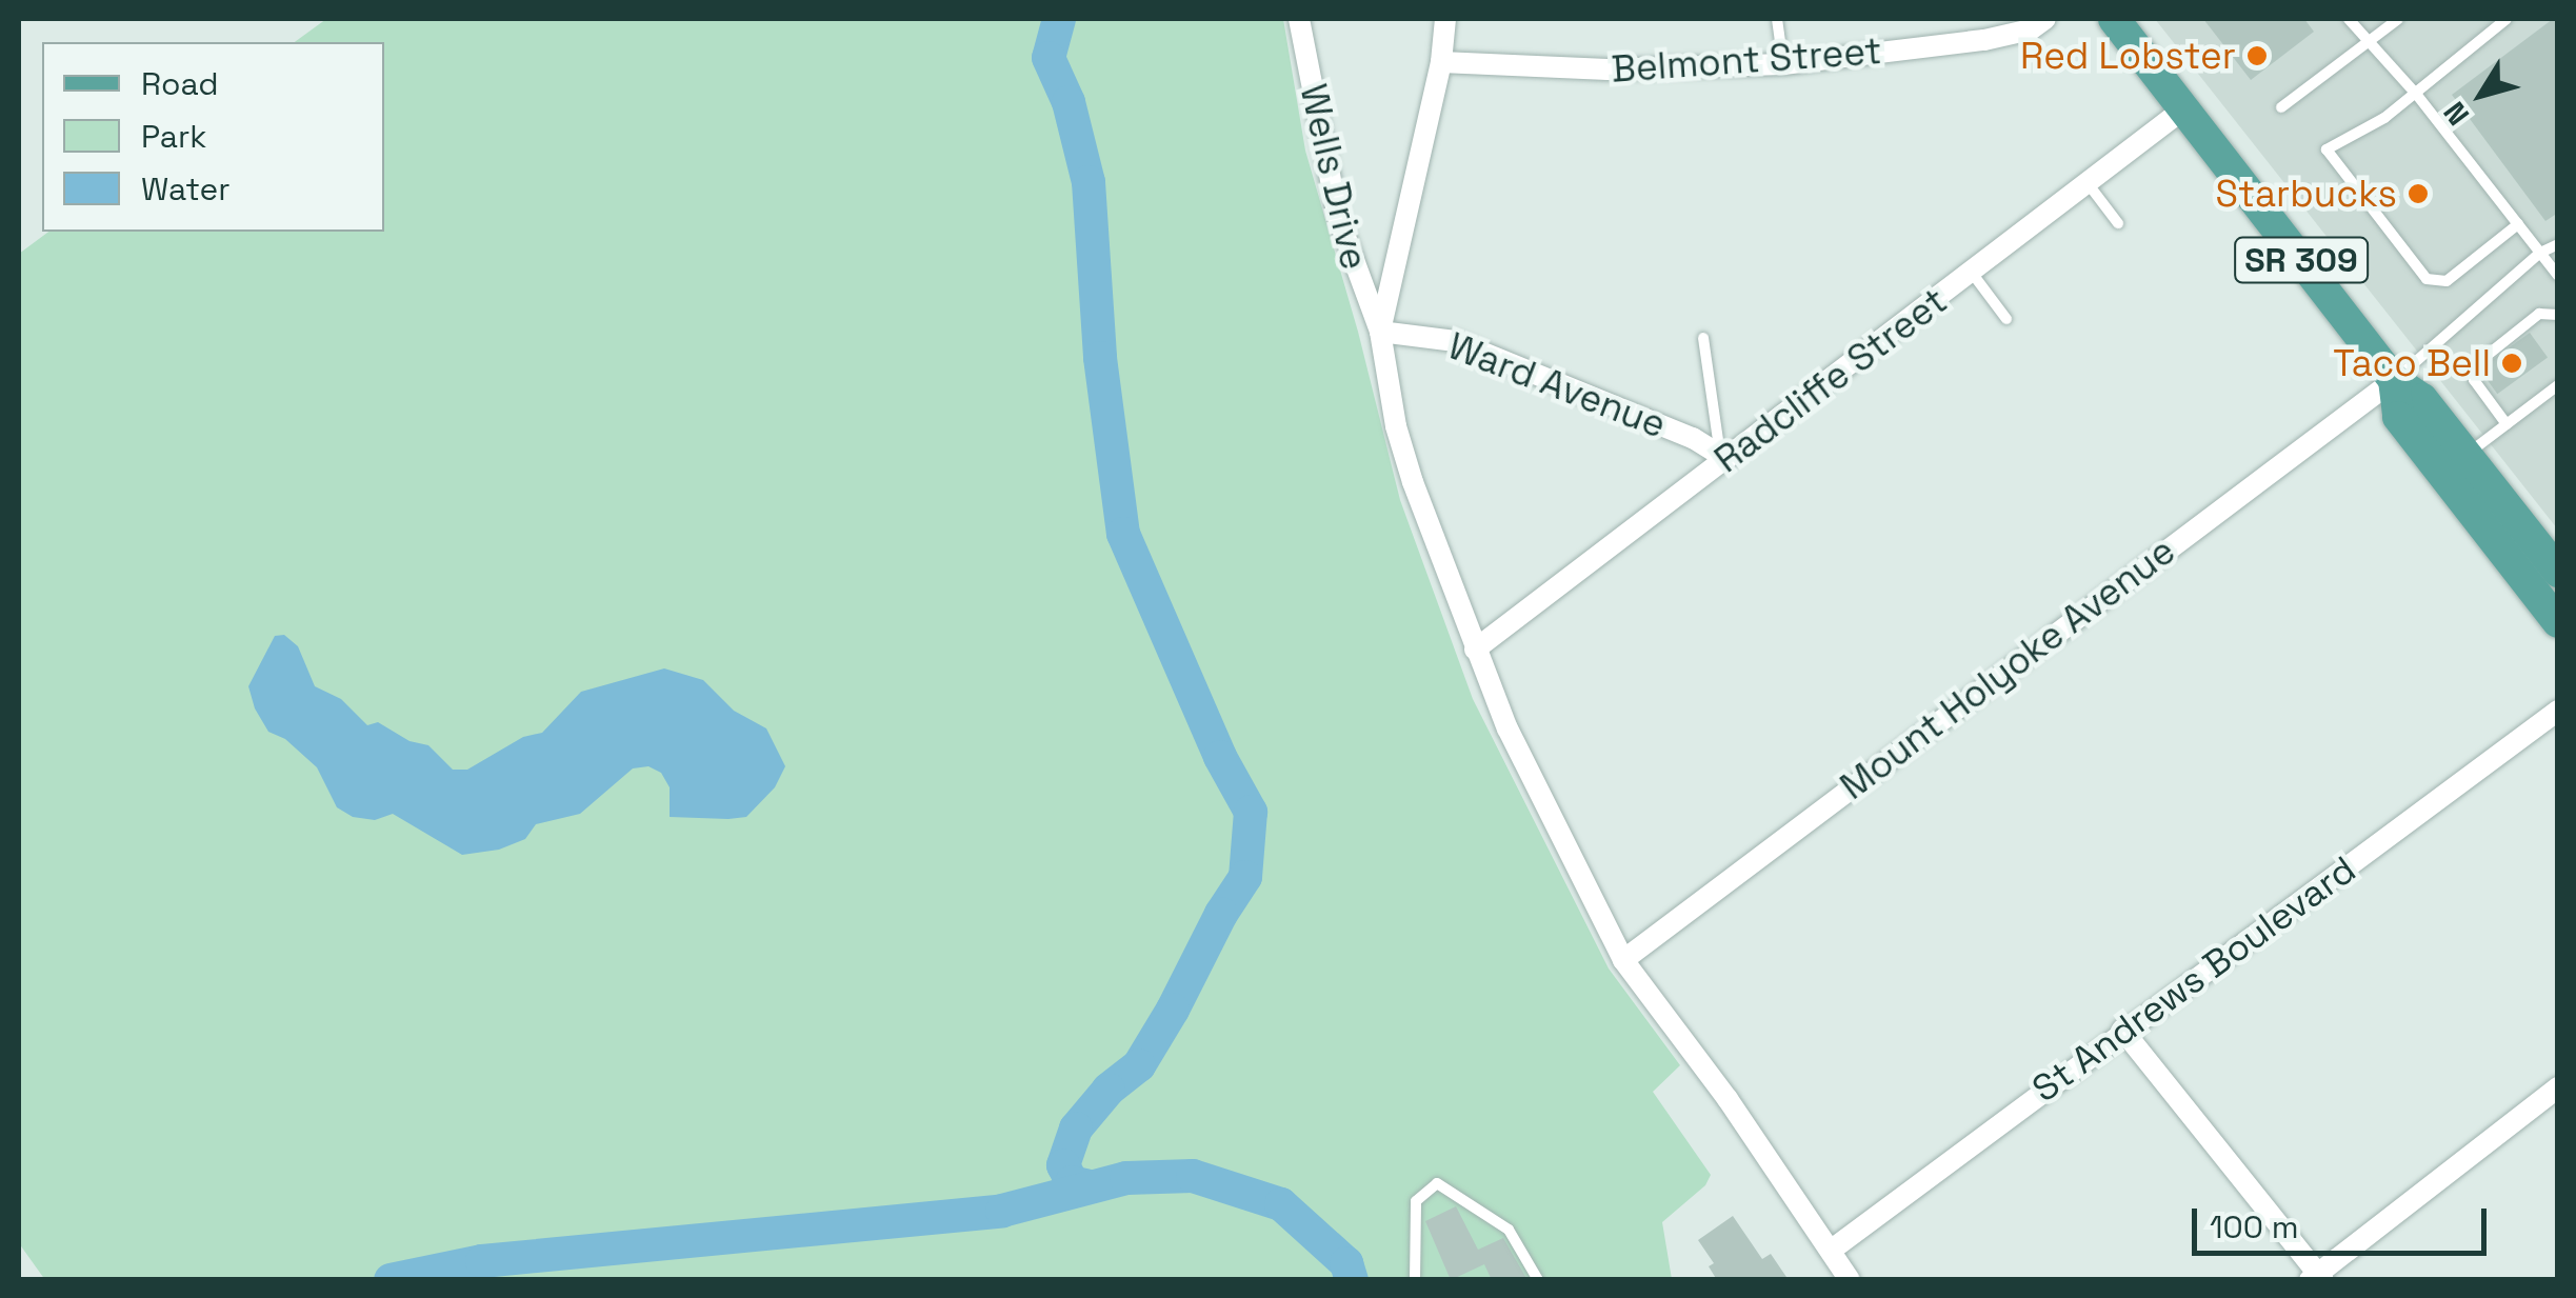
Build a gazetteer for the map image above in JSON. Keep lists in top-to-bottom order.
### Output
{
  "streets": {
    "main road": ["SR 309"],
    "street": [
      "Belmont Street",
      "Wells Drive",
      "Radcliffe Street",
      "Ward Avenue",
      "Mount Holyoke Avenue",
      "St Andrews Boulevard"
    ]
  },
  "crossings": [
    ["Wells Drive", "Ward Avenue"],
    ["SR 309", "Radcliffe Street"],
    ["SR 309", "Mount Holyoke Avenue"],
    ["Radcliffe Street", "Ward Avenue"]
  ],
  "places": ["Red Lobster", "Starbucks", "Taco Bell"],
  "legend": ["Road", "Park", "Water"],
  "scale_bar": "100 m",
  "north": "bottom left"
}
